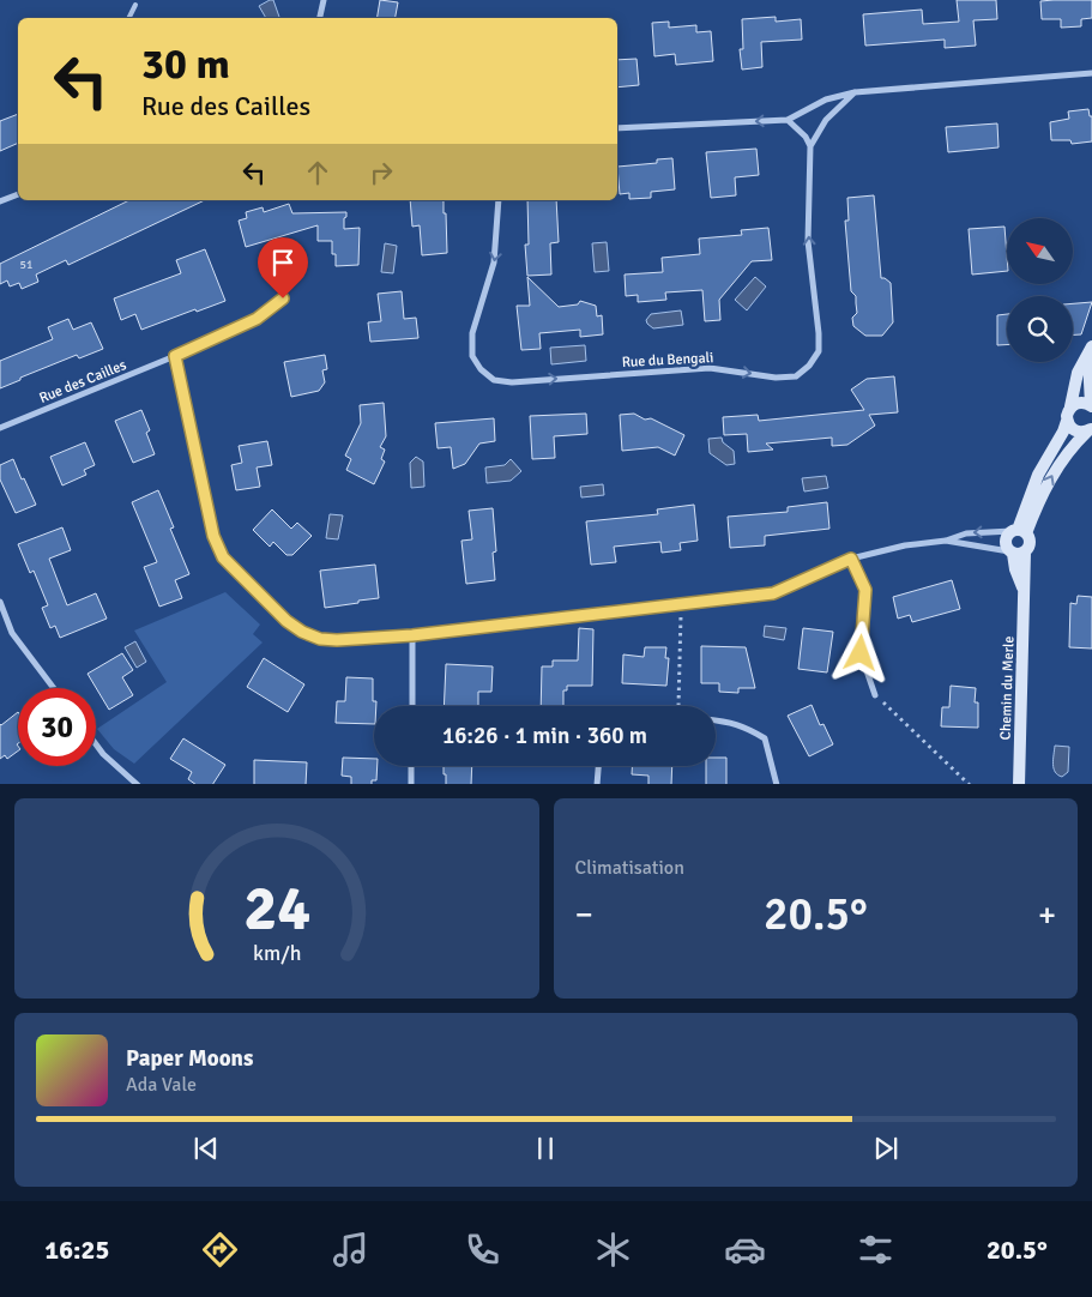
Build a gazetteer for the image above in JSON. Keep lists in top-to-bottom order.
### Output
{
  "streets": {
    "street": ["Rue du Bengali", "Rue des Cailles", "Chemin du Merle"]
  },
  "house_numbers": ["51"],
  "north": "top left",
  "page": {
    "turn": ["30 m", "Rue des Cailles"],
    "limit": "30",
    "trip": "16:26 · 1 min · 360 m",
    "tile": "Climatisation",
    "heat": ["−", "20.5°", "+"],
    "song": ["Paper Moons", "Ada Vale"],
    "tabs": ["16:25", "20.5°"],
    "gauge": ["24", "km/h"]
  }
}
